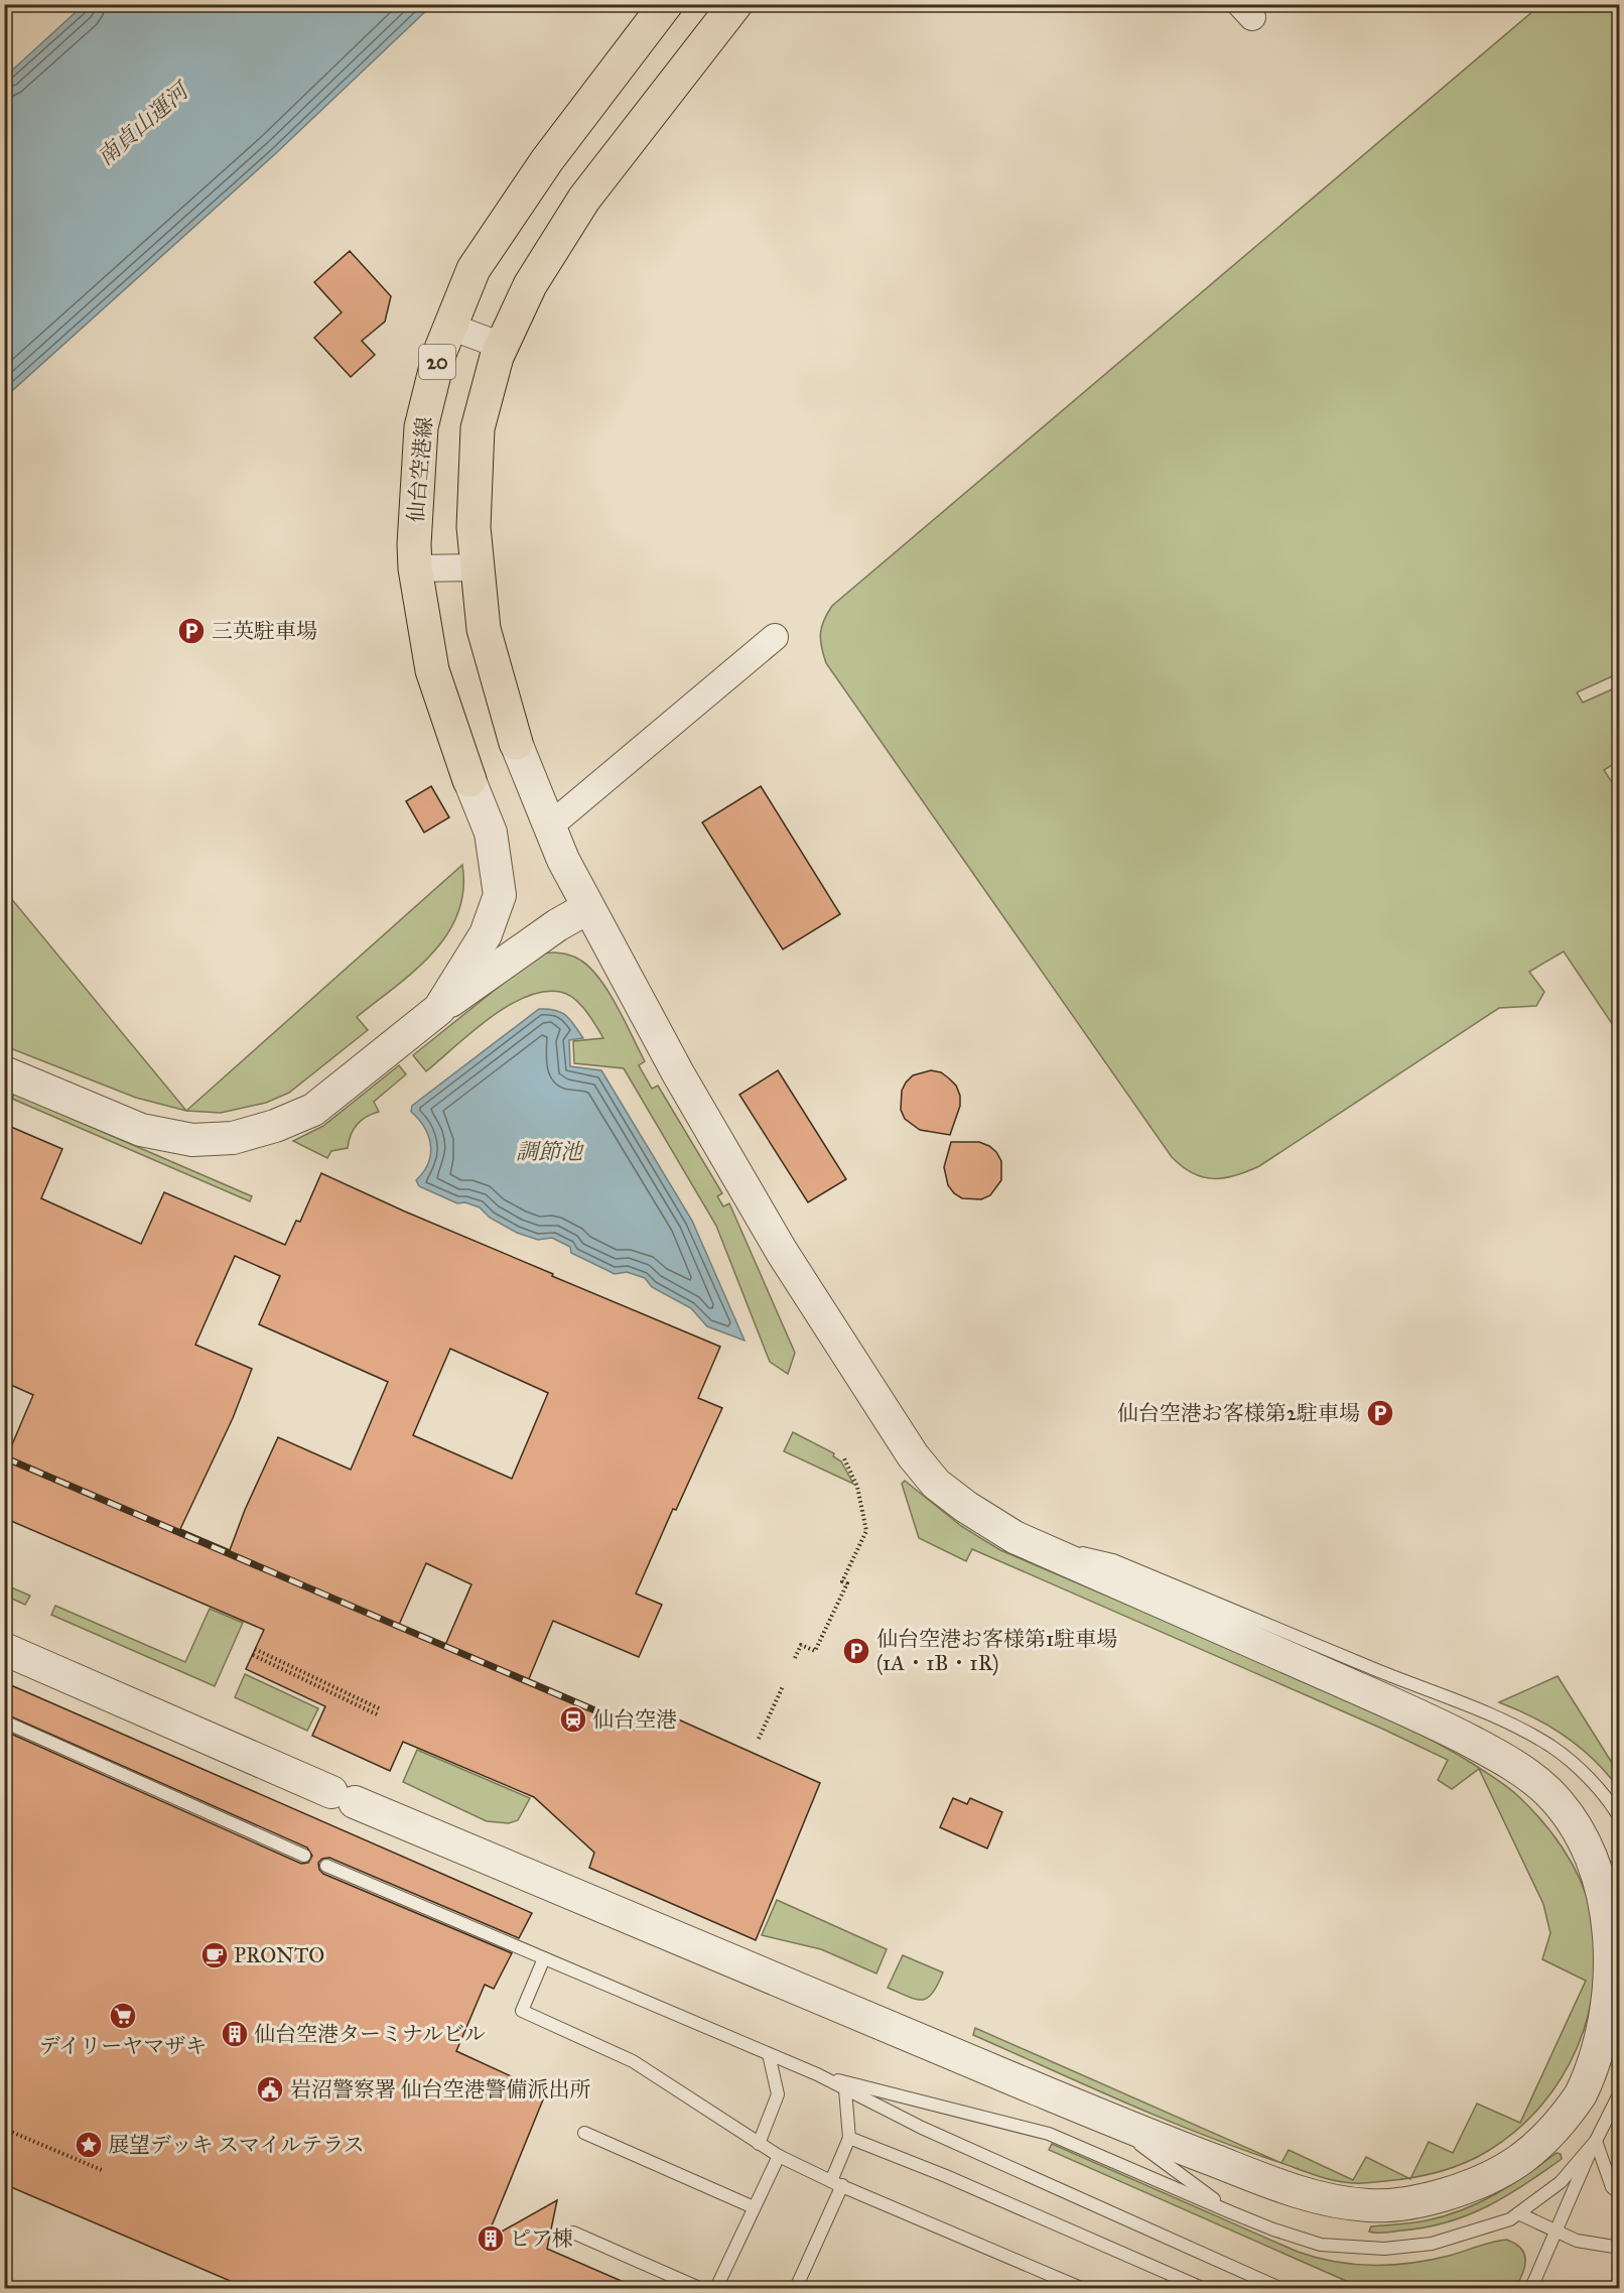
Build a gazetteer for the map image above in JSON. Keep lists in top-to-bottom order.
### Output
{
  "streets": {
    "main road": ["20", "仙台空港線"]
  },
  "water": ["南貞山運河", "調節池"],
  "places": {
    "parking": ["三英駐車場", "仙台空港お客様第2駐車場", "仙台空港お客様第1駐車場 (1A・1B・1R)"],
    "station": ["仙台空港"],
    "cafe": ["PRONTO"],
    "supermarket": ["デイリーヤマザキ"],
    "building": ["仙台空港ターミナルビル", "ピア棟"],
    "public building": ["岩沼警察署 仙台空港警備派出所"],
    "place": ["展望デッキ スマイルテラス"]
  }
}
